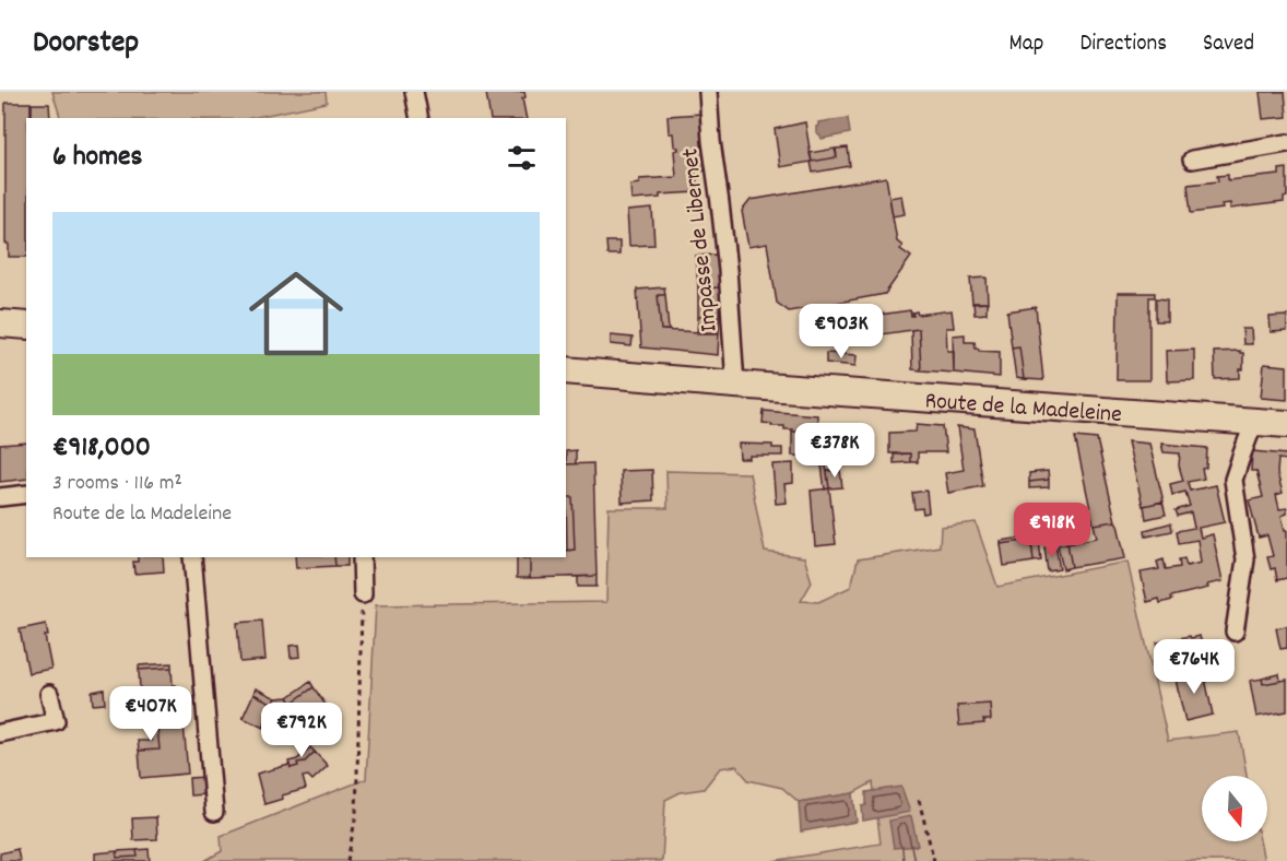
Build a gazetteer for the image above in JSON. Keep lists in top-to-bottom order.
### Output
{
  "streets": {
    "main road": ["Route de la Madeleine"],
    "street": ["Impasse de Libernet"]
  },
  "crossings": [
    ["Impasse de Libernet", "Route de la Madeleine"]
  ],
  "north": "bottom",
  "page": {
    "header": "Doorstep",
    "nav": ["Map", "Directions", "Saved"],
    "heading": "6 homes",
    "list": [
      {
        "name": "€918,000",
        "note": "3 rooms · 116 m² · Route de la Madeleine"
      }
    ],
    "price": [
      "€903K",
      "€378K",
      "€918K",
      "€764K",
      "€407K",
      "€792K"
    ]
  }
}
